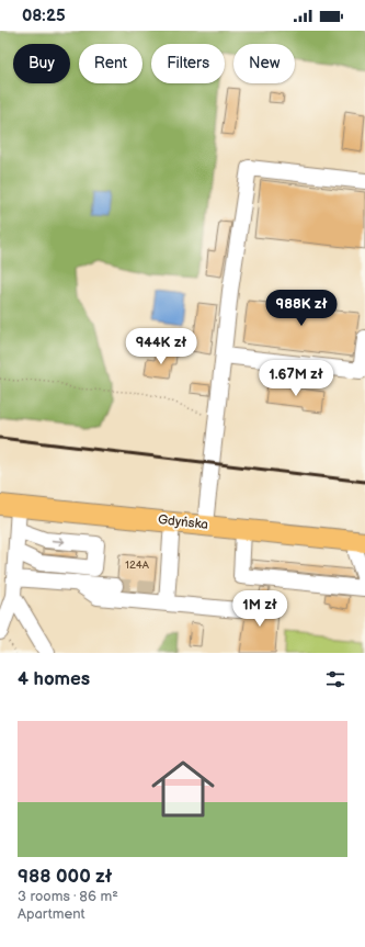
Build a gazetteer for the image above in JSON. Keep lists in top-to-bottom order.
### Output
{
  "streets": {
    "main road": ["Gdyńska"]
  },
  "house_numbers": ["124A"],
  "page": {
    "status": "08:25",
    "chip": [
      "Buy",
      "Rent",
      "Filters",
      "New"
    ],
    "price": [
      "988K zł",
      "944K zł",
      "1.67M zł",
      "1M zł"
    ],
    "heading": "4 homes",
    "list": [
      {
        "name": "988 000 zł",
        "note": "3 rooms · 86 m² · Apartment"
      }
    ]
  }
}
